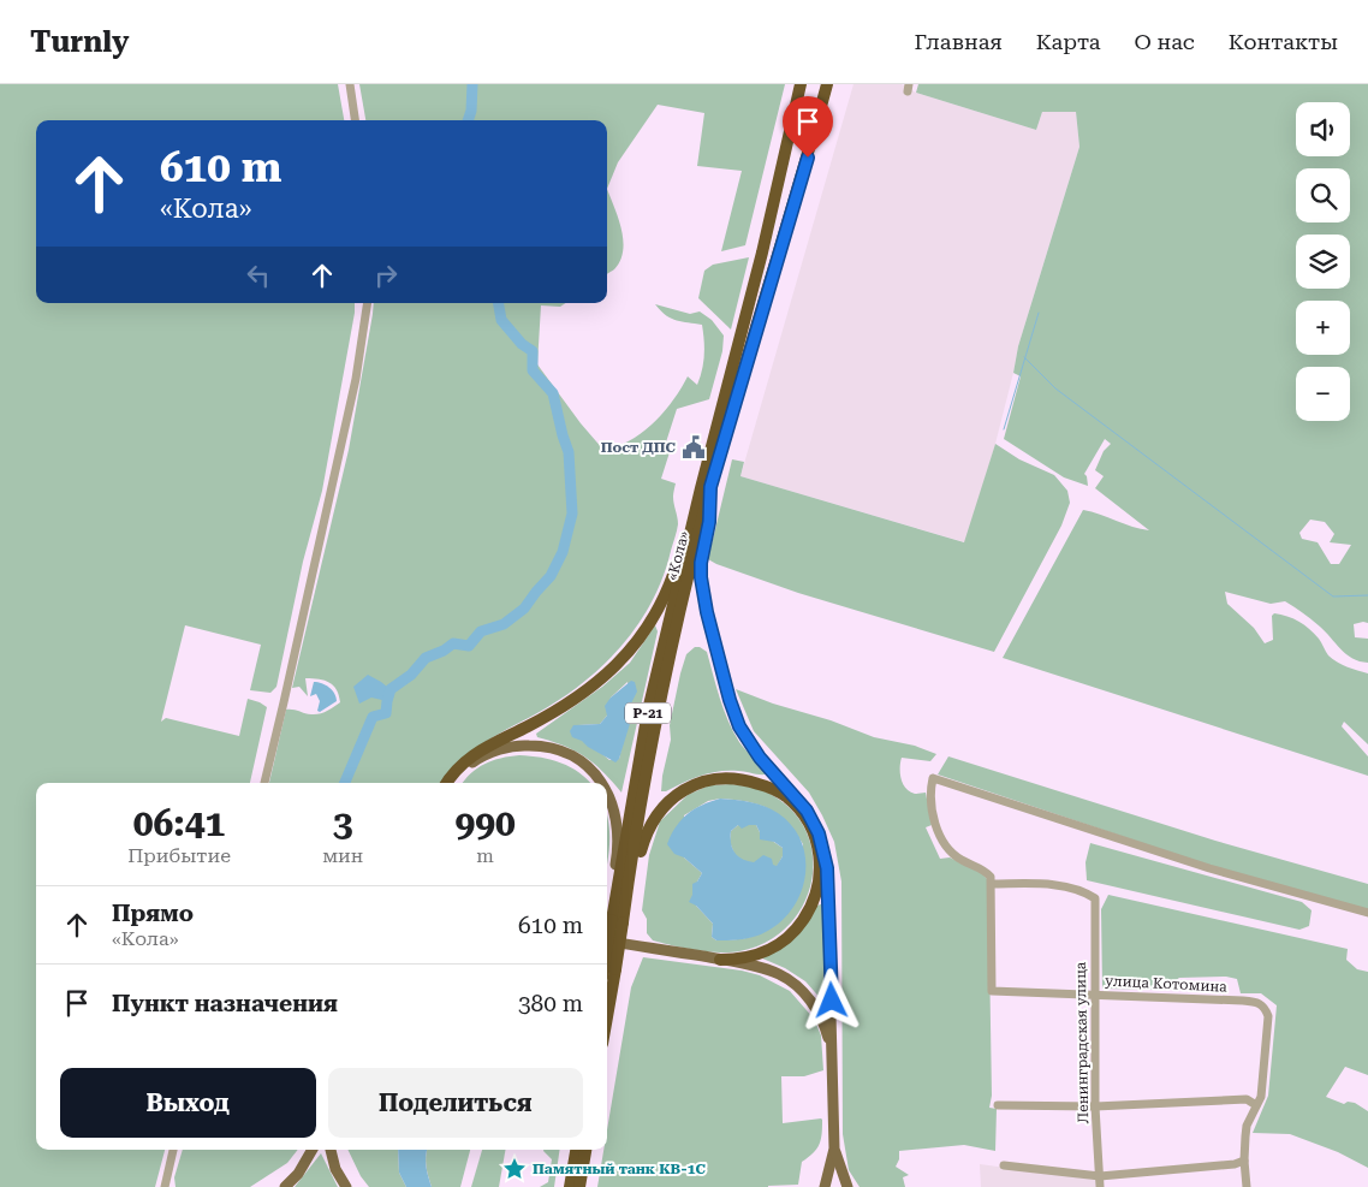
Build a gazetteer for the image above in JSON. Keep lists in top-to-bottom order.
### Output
{
  "streets": {
    "highway": ["«Кола»", "Р-21"],
    "street": ["улица Котомина", "Ленинградская улица"]
  },
  "crossings": [
    ["улица Котомина", "Ленинградская улица"]
  ],
  "places": {
    "public building": ["Пост ДПС"],
    "place": ["Памятный танк КВ-1С"]
  },
  "page": {
    "header": "Turnly",
    "nav": [
      "Главная",
      "Карта",
      "О нас",
      "Контакты"
    ],
    "map_buttons": ["+", "−"],
    "turn": ["610 m", "«Кола»"],
    "eta": [
      "06:41",
      "Прибытие",
      "3",
      "мин",
      "990",
      "m"
    ],
    "list": [
      {
        "name": "Прямо",
        "note": "«Кола»",
        "value": "610 m"
      },
      {
        "name": "Пункт назначения",
        "value": "380 m"
      }
    ],
    "buttons": ["Выход", "Поделиться"]
  }
}
